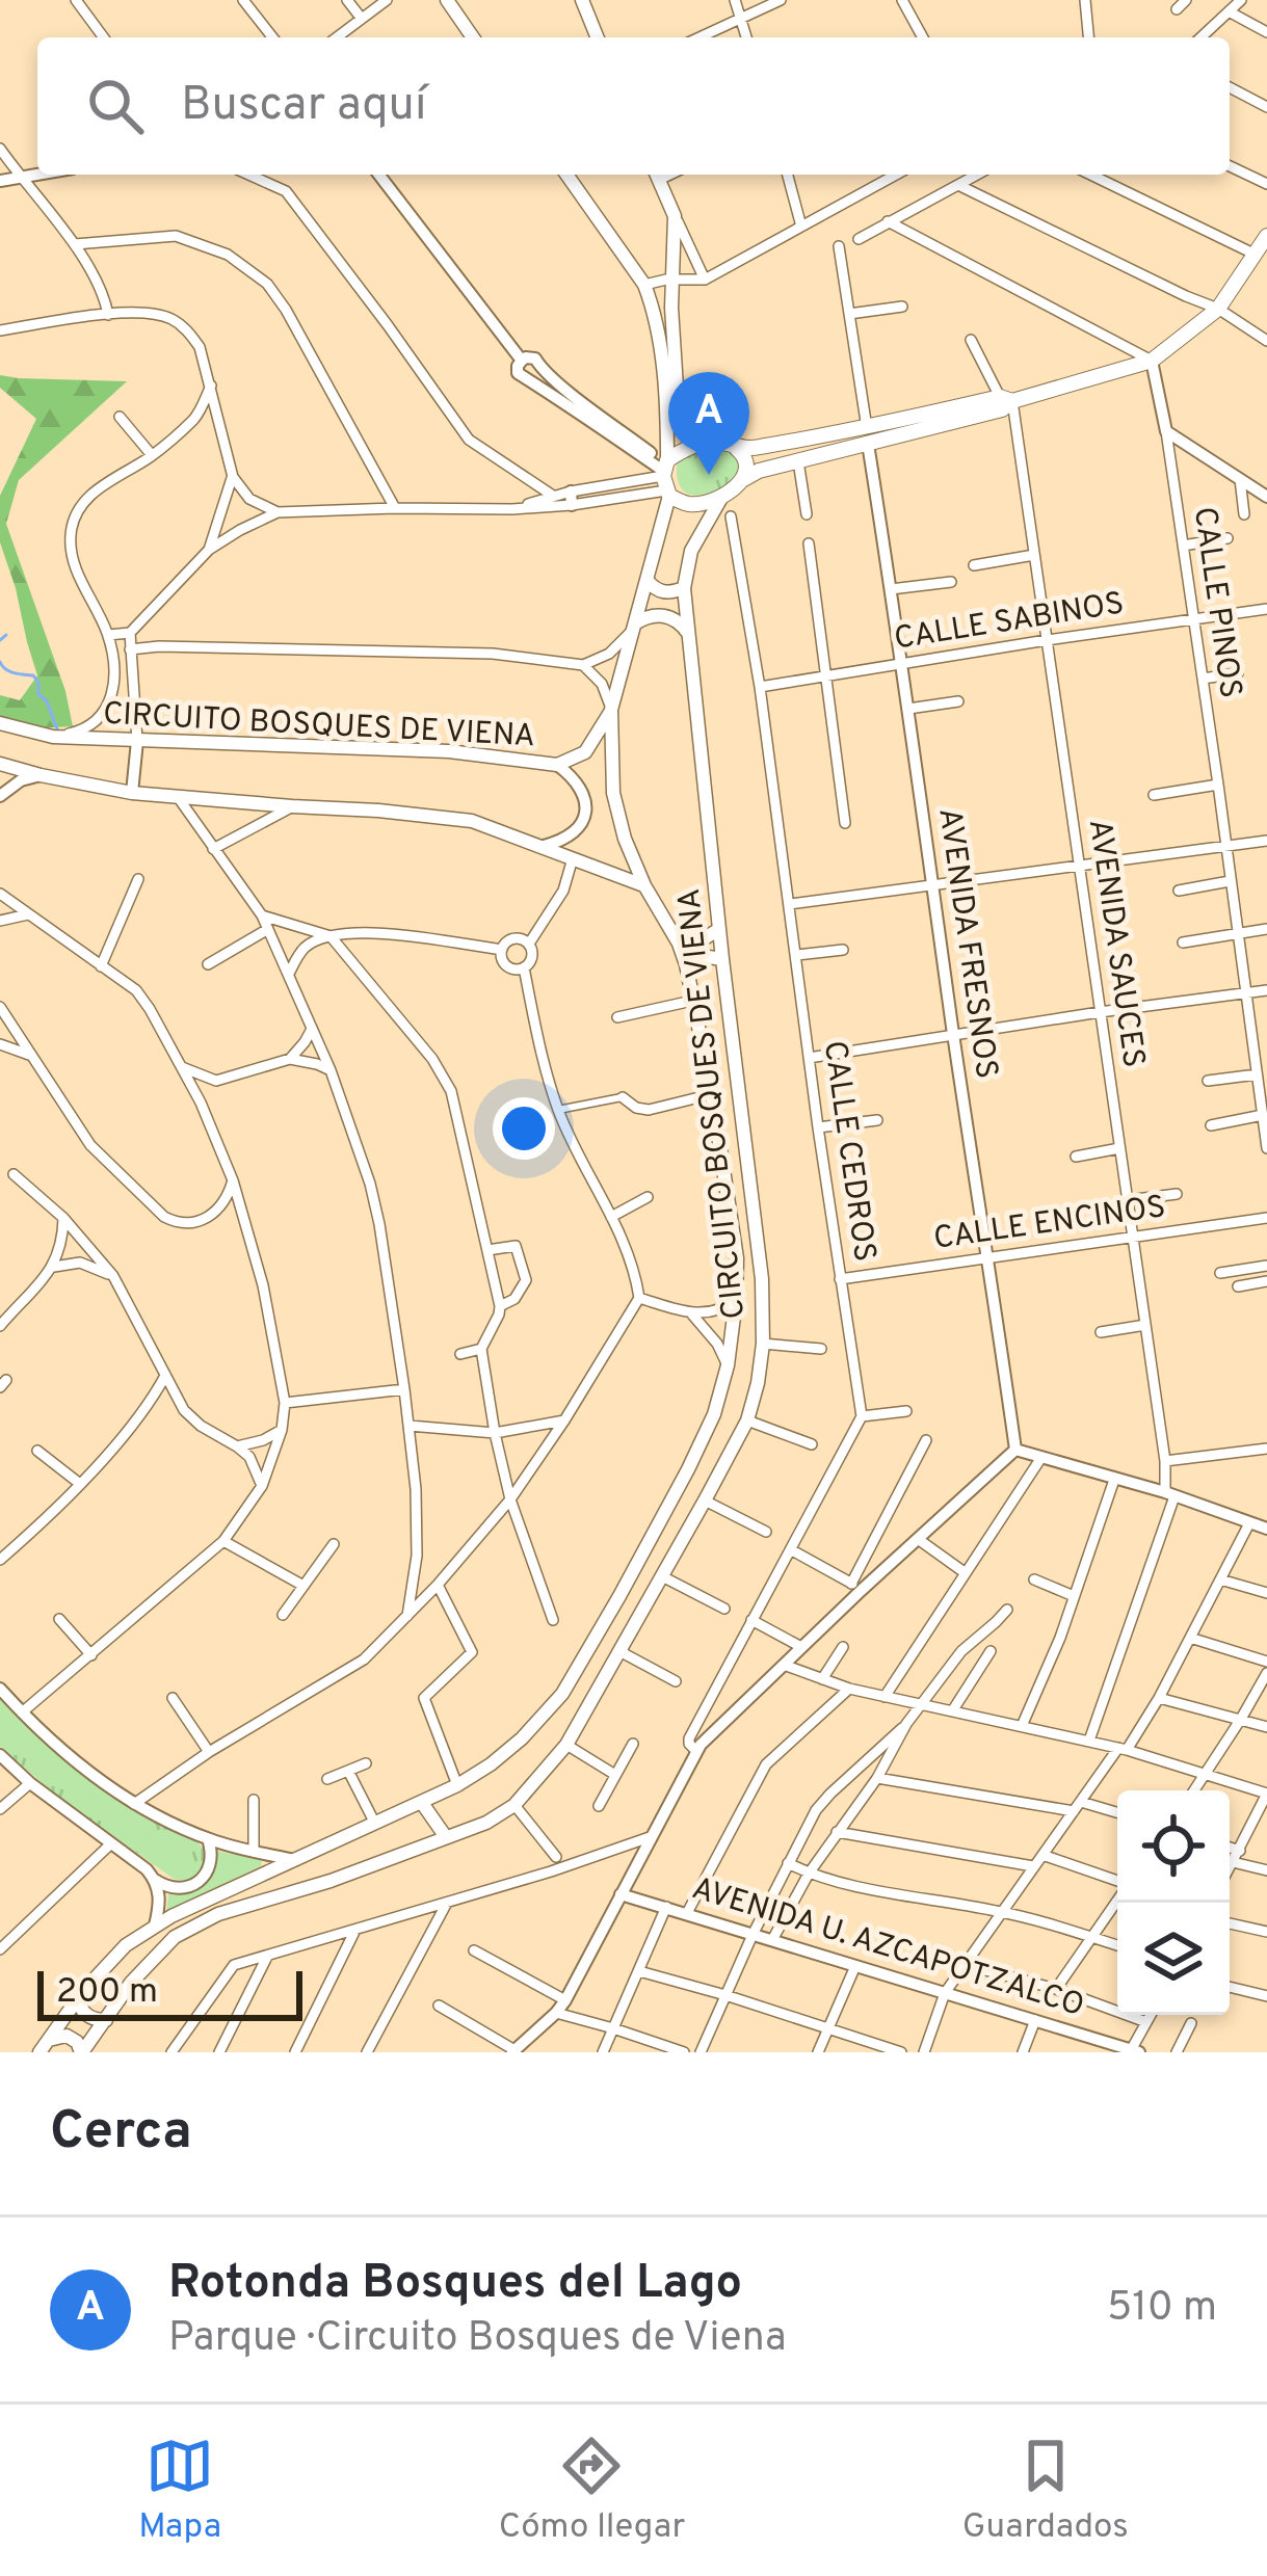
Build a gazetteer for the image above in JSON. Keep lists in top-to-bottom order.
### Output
{
  "streets": {
    "main road": ["CIRCUITO BOSQUES DE VIENA"],
    "street": [
      "CALLE PINOS",
      "CALLE SABINOS",
      "AVENIDA FRESNOS",
      "AVENIDA SAUCES",
      "CALLE CEDROS",
      "CALLE ENCINOS",
      "AVENIDA U. AZCAPOTZALCO"
    ]
  },
  "crossings": [
    ["CALLE PINOS", "CALLE SABINOS"],
    ["CALLE SABINOS", "AVENIDA FRESNOS"],
    ["CALLE SABINOS", "AVENIDA SAUCES"],
    ["CALLE SABINOS", "CALLE CEDROS"],
    ["AVENIDA FRESNOS", "CALLE ENCINOS"],
    ["AVENIDA SAUCES", "CALLE ENCINOS"],
    ["CALLE CEDROS", "CALLE ENCINOS"]
  ],
  "scale_bar": "200 m",
  "page": {
    "search": "Buscar aquí",
    "pins": "A",
    "scale": "200 m",
    "heading": "Cerca",
    "list": [
      {
        "mark": "A",
        "name": "Rotonda Bosques del Lago",
        "note": "Parque · Circuito Bosques de Viena",
        "value": "510 m"
      }
    ],
    "nav": ["Mapa", "Cómo llegar", "Guardados"]
  }
}
